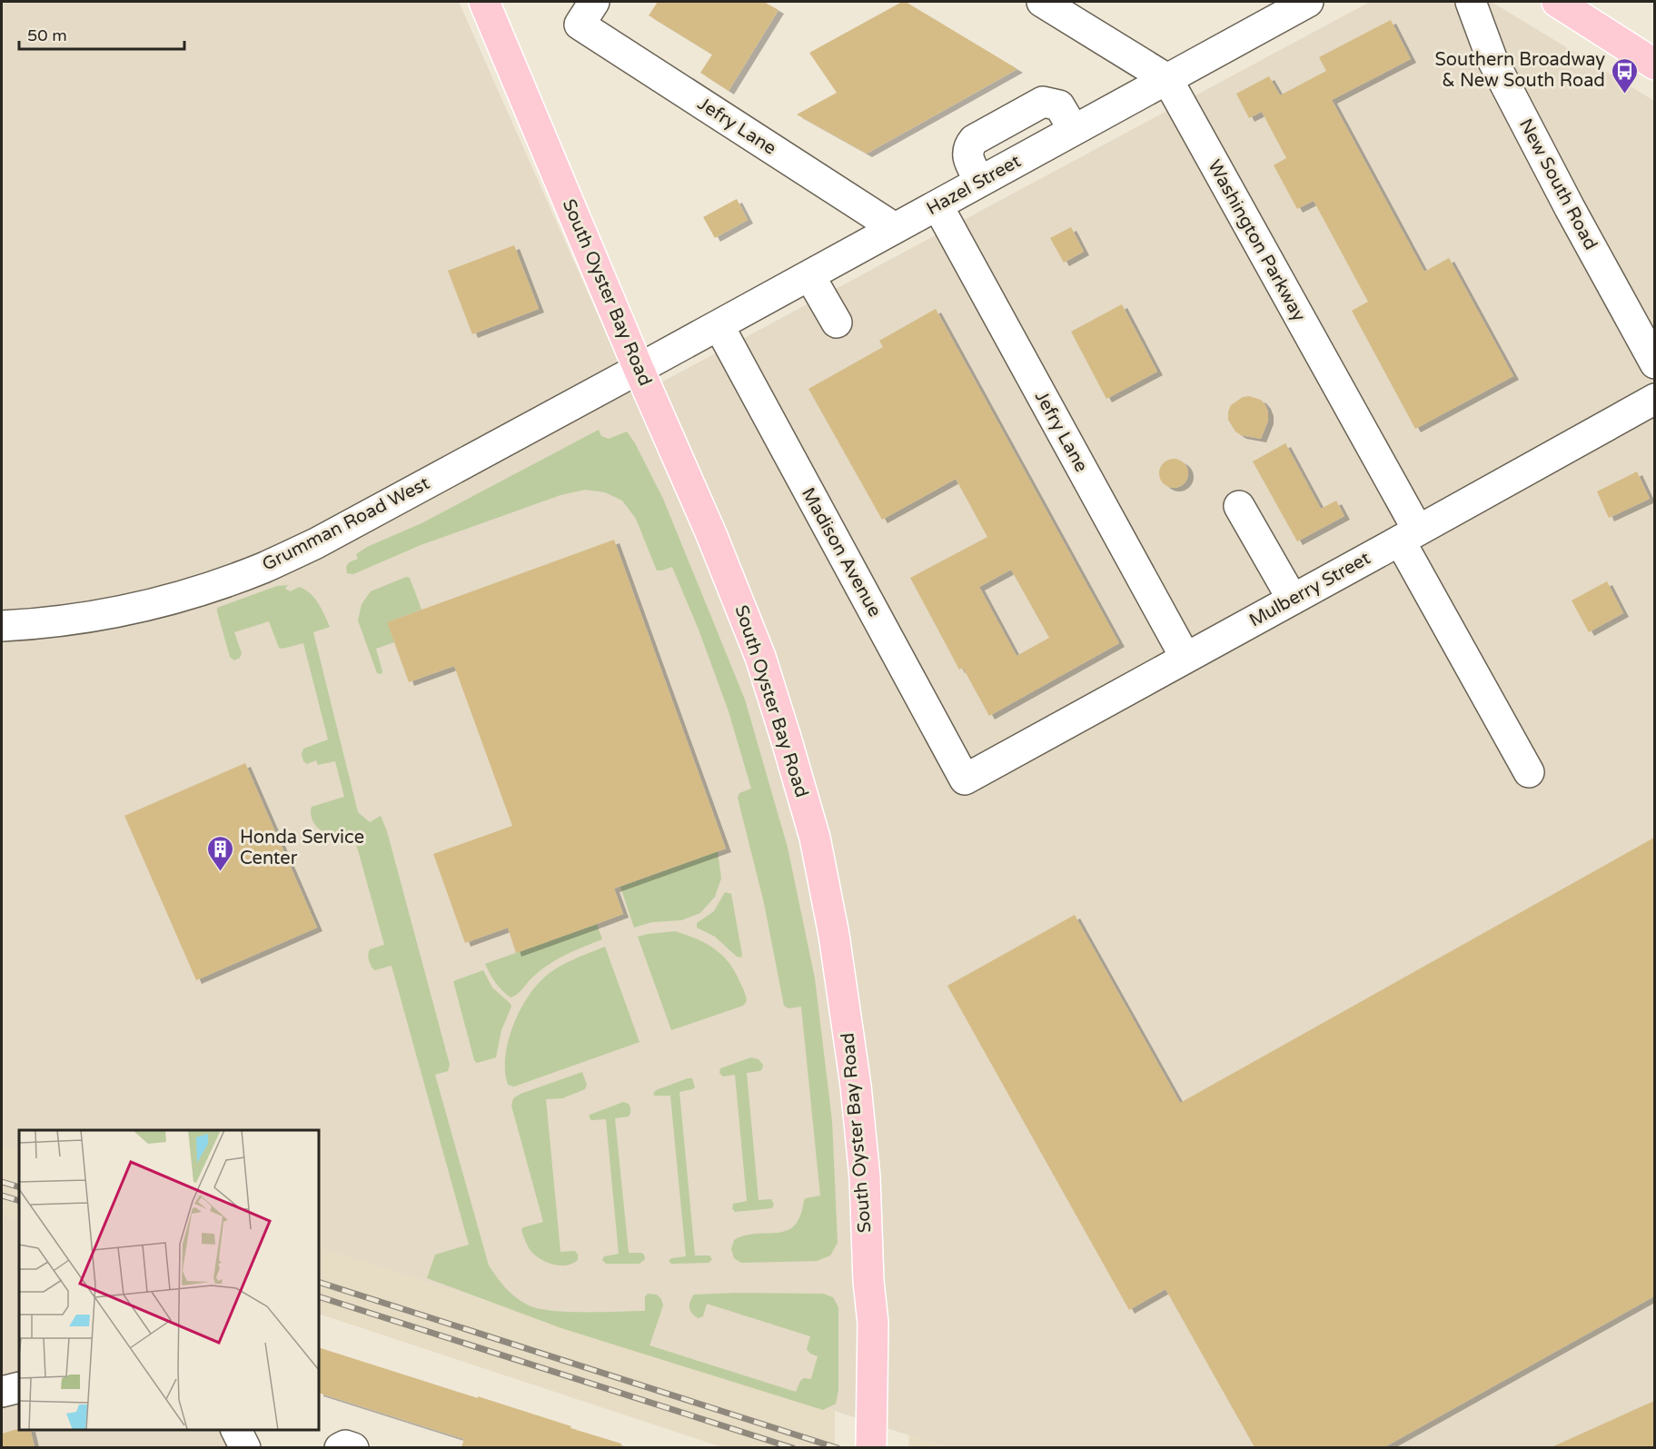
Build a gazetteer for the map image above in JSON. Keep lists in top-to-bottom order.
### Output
{
  "streets": {
    "main road": ["South Oyster Bay Road"],
    "street": [
      "Jefry Lane",
      "New South Road",
      "Hazel Street",
      "Washington Parkway",
      "Grumman Road West",
      "Madison Avenue",
      "Mulberry Street"
    ]
  },
  "crossings": [
    ["Jefry Lane", "Hazel Street"],
    ["Jefry Lane", "Mulberry Street"],
    ["Hazel Street", "Washington Parkway"],
    ["Hazel Street", "South Oyster Bay Road"],
    ["Hazel Street", "Grumman Road West"],
    ["Hazel Street", "Madison Avenue"],
    ["Washington Parkway", "Mulberry Street"],
    ["South Oyster Bay Road", "Grumman Road West"],
    ["Madison Avenue", "Mulberry Street"]
  ],
  "places": {
    "bus stop": ["Southern Broadway & New South Road"],
    "building": ["Honda Service Center"]
  },
  "scale_bar": "50 m"
}
